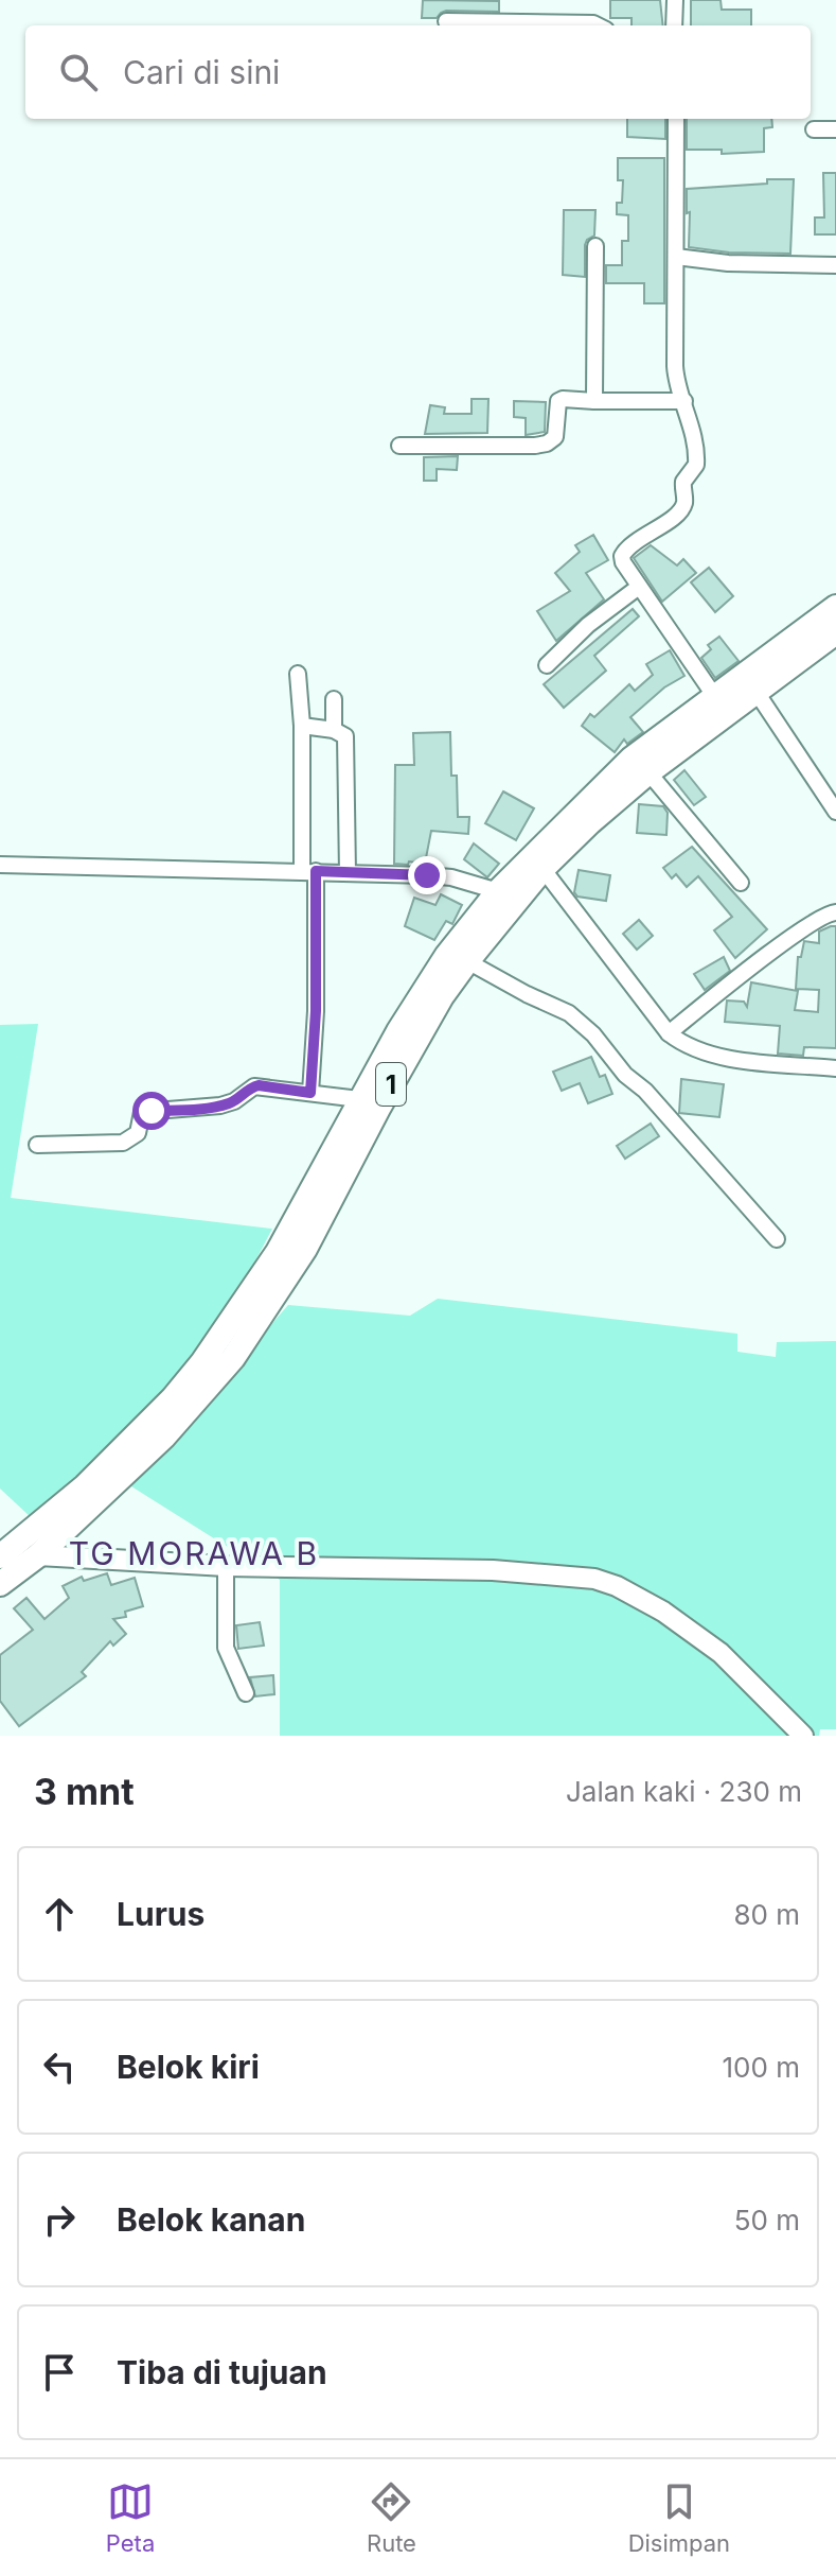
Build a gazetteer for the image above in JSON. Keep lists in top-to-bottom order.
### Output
{
  "streets": {
    "highway": ["1"]
  },
  "districts": ["TG MORAWA B"],
  "page": {
    "search": "Cari di sini",
    "heading": ["3 mnt", "Jalan kaki · 230 m"],
    "list": [
      ["Lurus", "80 m"],
      ["Belok kiri", "100 m"],
      ["Belok kanan", "50 m"],
      "Tiba di tujuan"
    ],
    "nav": ["Peta", "Rute", "Disimpan"]
  }
}
